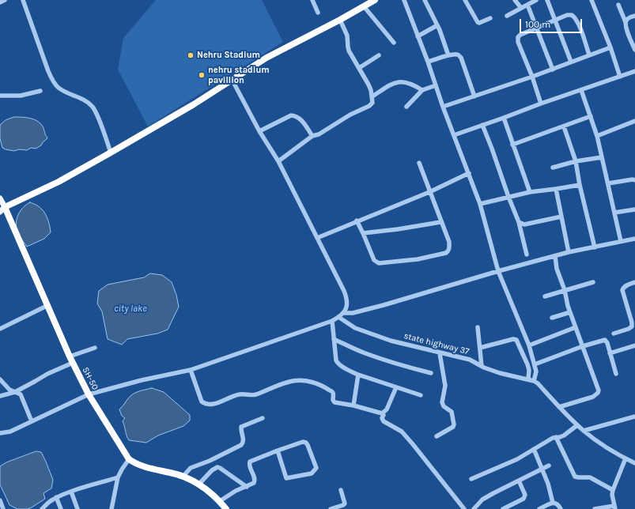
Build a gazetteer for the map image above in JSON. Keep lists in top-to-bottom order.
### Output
{
  "streets": {
    "highway": ["SH-50"],
    "street": ["state highway 37"]
  },
  "water": ["city lake"],
  "places": ["Nehru Stadium", "nehru stadium pavillion"],
  "scale_bar": "100 m"
}
